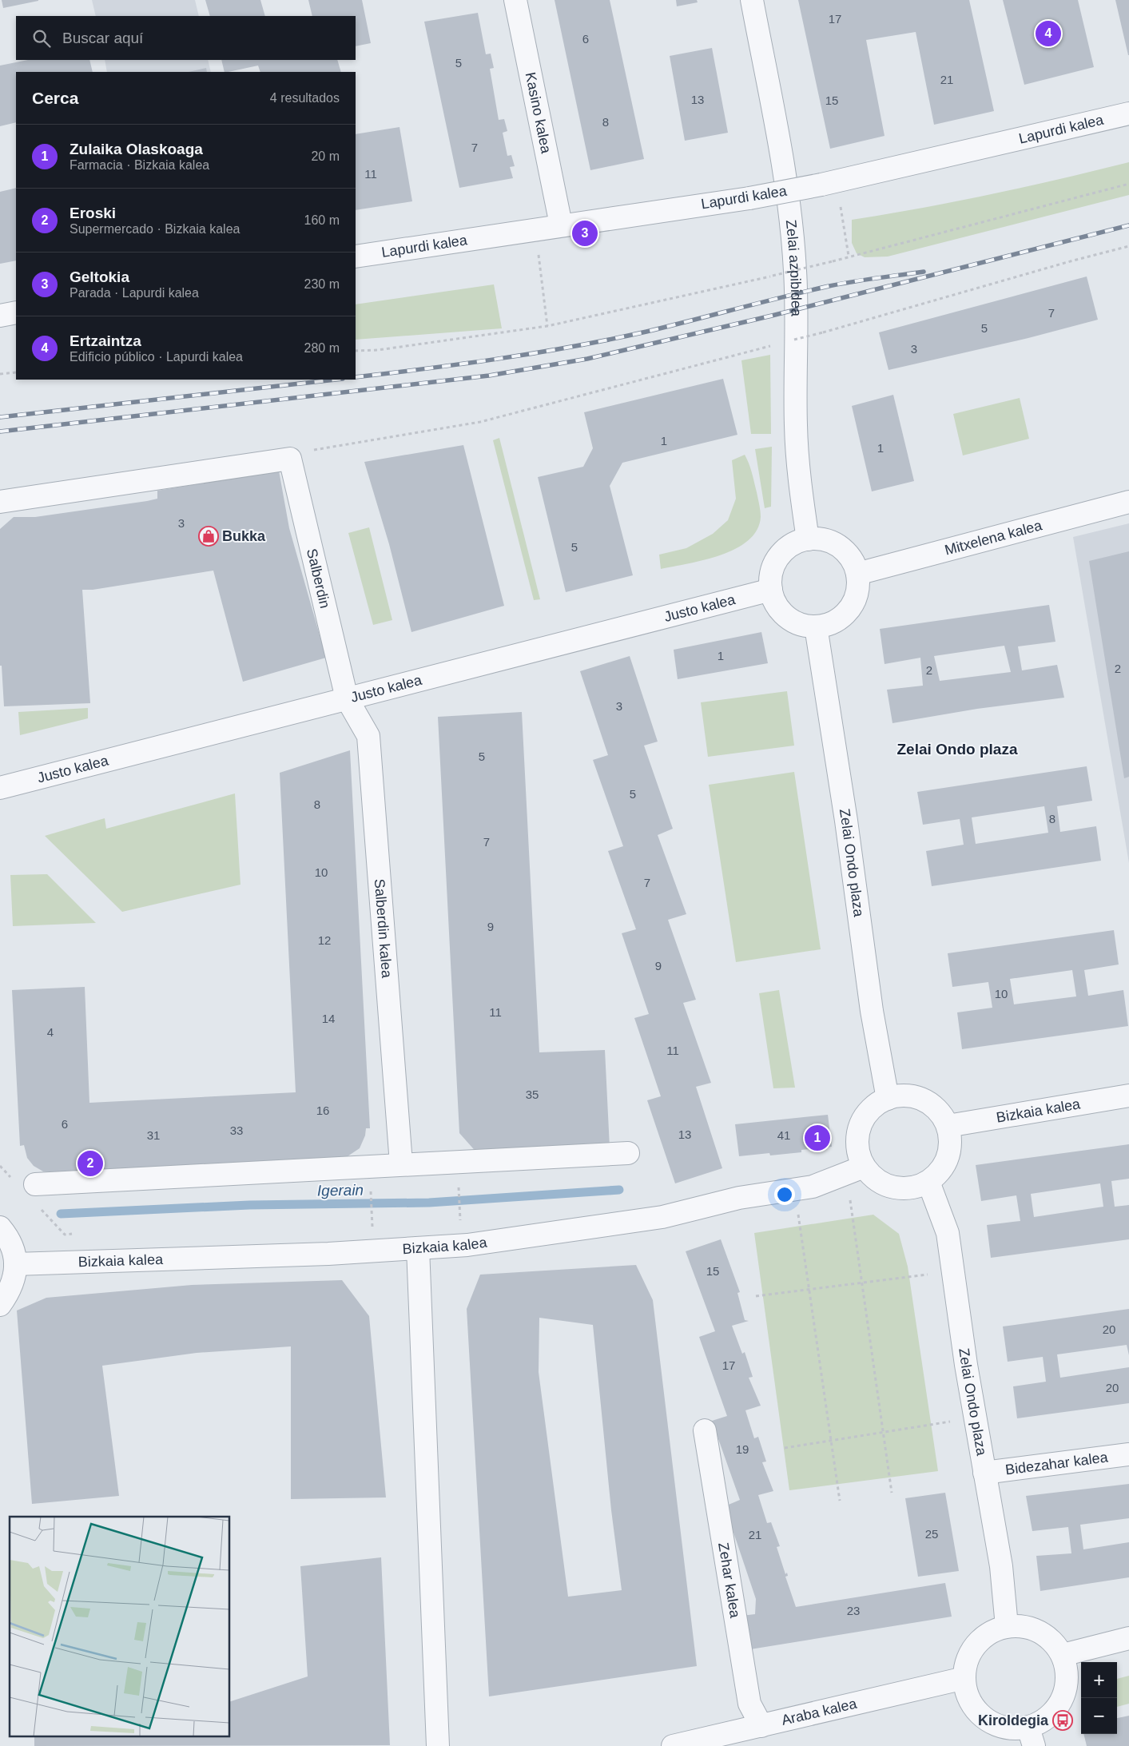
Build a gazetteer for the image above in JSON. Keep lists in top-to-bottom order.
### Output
{
  "streets": {
    "street": [
      "Kasino kalea",
      "Lapurdi kalea",
      "Zelai azpibidea",
      "Mitxelena kalea",
      "Salberdin",
      "Justo kalea",
      "Zelai Ondo plaza",
      "Salberdin kalea",
      "Bizkaia kalea",
      "Bidezahar kalea",
      "Zehar kalea",
      "Araba kalea"
    ]
  },
  "crossings": [
    ["Kasino kalea", "Lapurdi kalea"],
    ["Zelai azpibidea", "Mitxelena kalea"],
    ["Zelai azpibidea", "Justo kalea"],
    ["Zelai azpibidea", "Zelai Ondo plaza"],
    ["Mitxelena kalea", "Justo kalea"],
    ["Mitxelena kalea", "Zelai Ondo plaza"],
    ["Salberdin", "Justo kalea"],
    ["Salberdin", "Salberdin kalea"],
    ["Justo kalea", "Zelai Ondo plaza"],
    ["Justo kalea", "Salberdin kalea"],
    ["Zelai Ondo plaza", "Bizkaia kalea"],
    ["Zelai Ondo plaza", "Bidezahar kalea"],
    ["Zelai Ondo plaza", "Araba kalea"],
    ["Zehar kalea", "Araba kalea"]
  ],
  "districts": ["Zelai Ondo plaza"],
  "water": ["Igerain"],
  "places": {
    "shop": ["Bukka"],
    "bus stop": ["Kiroldegia"]
  },
  "house_numbers": [
    "17",
    "6",
    "5",
    "21",
    "13",
    "15",
    "8",
    "7",
    "11",
    "7",
    "5",
    "3",
    "1",
    "1",
    "3",
    "5",
    "1",
    "2",
    "2",
    "3",
    "5",
    "5",
    "8",
    "8",
    "7",
    "10",
    "7",
    "9",
    "12",
    "9",
    "10",
    "11",
    "14",
    "4",
    "11",
    "35",
    "16",
    "6",
    "33",
    "13",
    "31",
    "41",
    "15",
    "20",
    "17",
    "20",
    "19",
    "25",
    "21",
    "23"
  ],
  "page": {
    "search": "Buscar aquí",
    "pins": [
      "4",
      "3",
      "1",
      "2"
    ],
    "heading": ["Cerca", "4 resultados"],
    "list": [
      {
        "mark": "1",
        "name": "Zulaika Olaskoaga",
        "note": "Farmacia · Bizkaia kalea",
        "value": "20 m"
      },
      {
        "mark": "2",
        "name": "Eroski",
        "note": "Supermercado · Bizkaia kalea",
        "value": "160 m"
      },
      {
        "mark": "3",
        "name": "Geltokia",
        "note": "Parada · Lapurdi kalea",
        "value": "230 m"
      },
      {
        "mark": "4",
        "name": "Ertzaintza",
        "note": "Edificio público · Lapurdi kalea",
        "value": "280 m"
      }
    ],
    "map_buttons": ["+", "−"]
  }
}
